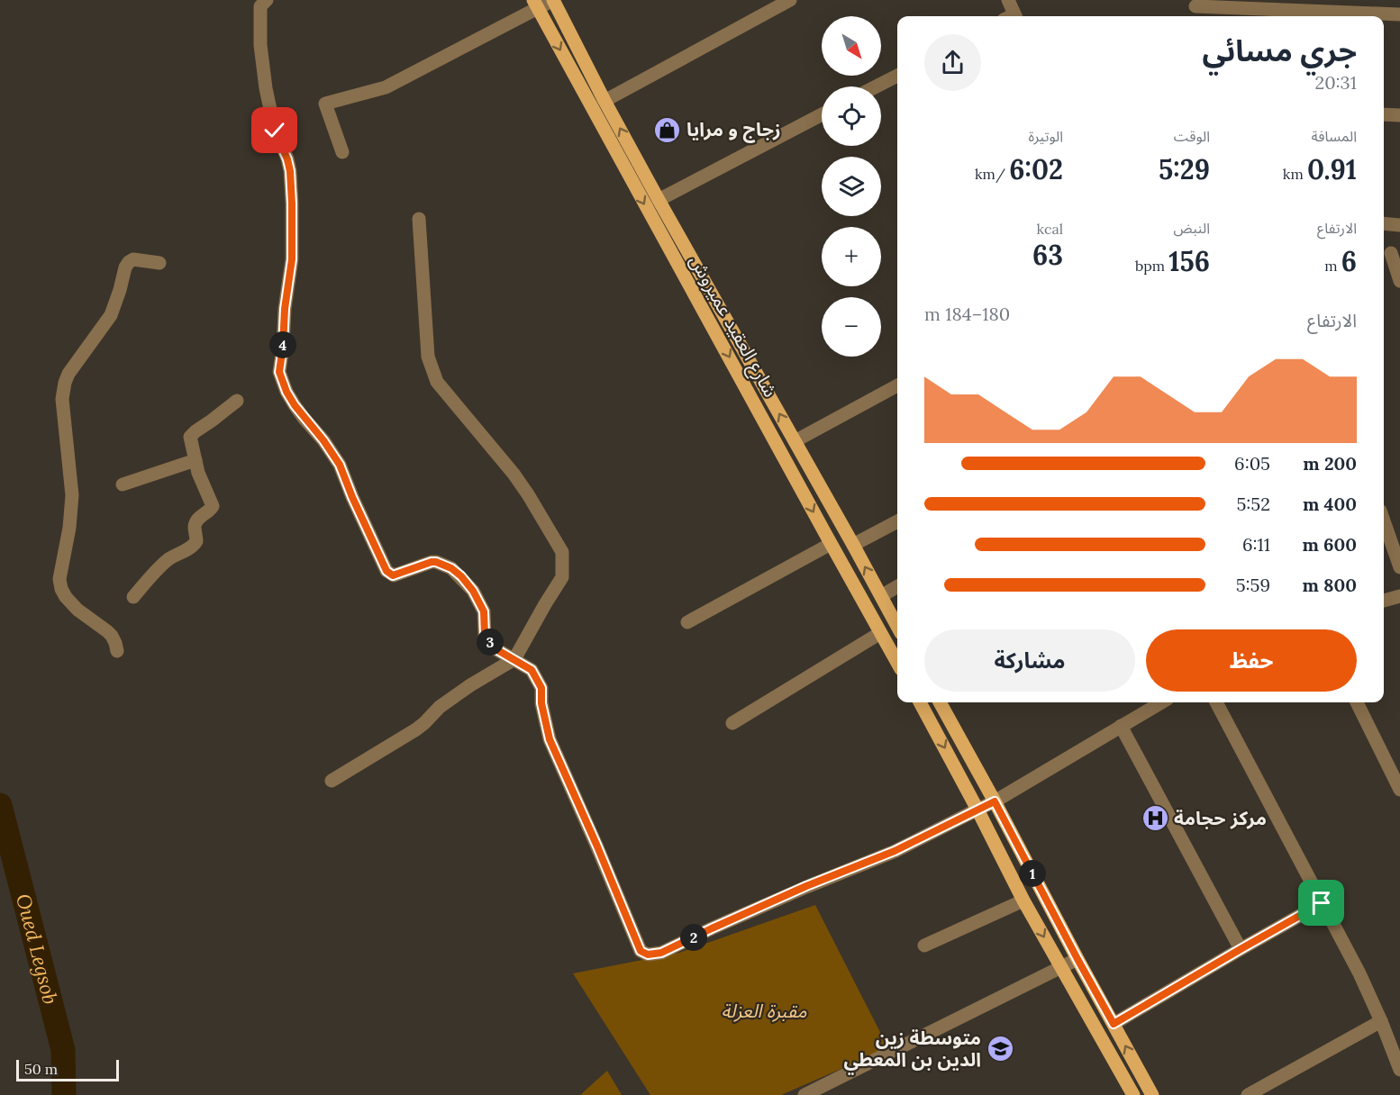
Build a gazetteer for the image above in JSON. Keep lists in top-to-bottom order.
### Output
{
  "streets": {
    "main road": ["شارع العقيد عميروش"]
  },
  "water": ["Oued Legsob"],
  "parks": ["مقبرة العزلة"],
  "places": {
    "shop": ["زجاج و مرايا"],
    "hospital": ["مركز حجامة"],
    "school or university": ["متوسطة زين الدين بن المعطي"]
  },
  "scale_bar": "50 m",
  "north": "bottom right",
  "page": {
    "map_buttons": ["+", "−"],
    "heading": ["جري مسائي", "20:31"],
    "stats": [
      ["المسافة", "0.91 km"],
      ["الوقت", "5:29"],
      ["الوتيرة", "6:02 /km"],
      ["الارتفاع", "6 m"],
      ["النبض", "156 bpm"],
      ["kcal", "63"]
    ],
    "chart": ["الارتفاع", "180–184 m"],
    "pins": [
      "4",
      "3",
      "1",
      "2"
    ],
    "list": [
      {
        "name": "200 m",
        "note": "6:05"
      },
      {
        "name": "400 m",
        "note": "5:52"
      },
      {
        "name": "600 m",
        "note": "6:11"
      },
      {
        "name": "800 m",
        "note": "5:59"
      }
    ],
    "buttons": ["حفظ", "مشاركة"],
    "scale": "50 m"
  }
}
